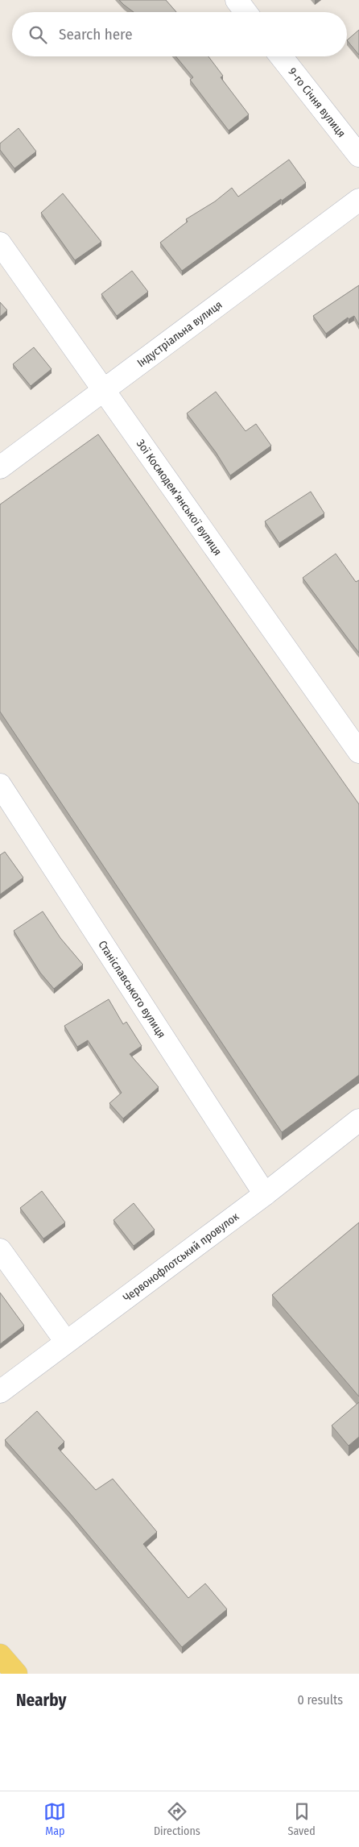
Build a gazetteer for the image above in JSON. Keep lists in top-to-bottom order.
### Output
{
  "streets": {
    "street": [
      "9-го Січня вулиця",
      "Індустріальна вулиця",
      "Зої Космодем’янської вулиця",
      "Станіславського вулиця",
      "Червонофлотський провулок"
    ]
  },
  "crossings": [
    ["Індустріальна вулиця", "Зої Космодем’янської вулиця"],
    ["Станіславського вулиця", "Червонофлотський провулок"]
  ],
  "page": {
    "search": "Search here",
    "heading": ["Nearby", "0 results"],
    "nav": ["Map", "Directions", "Saved"]
  }
}
